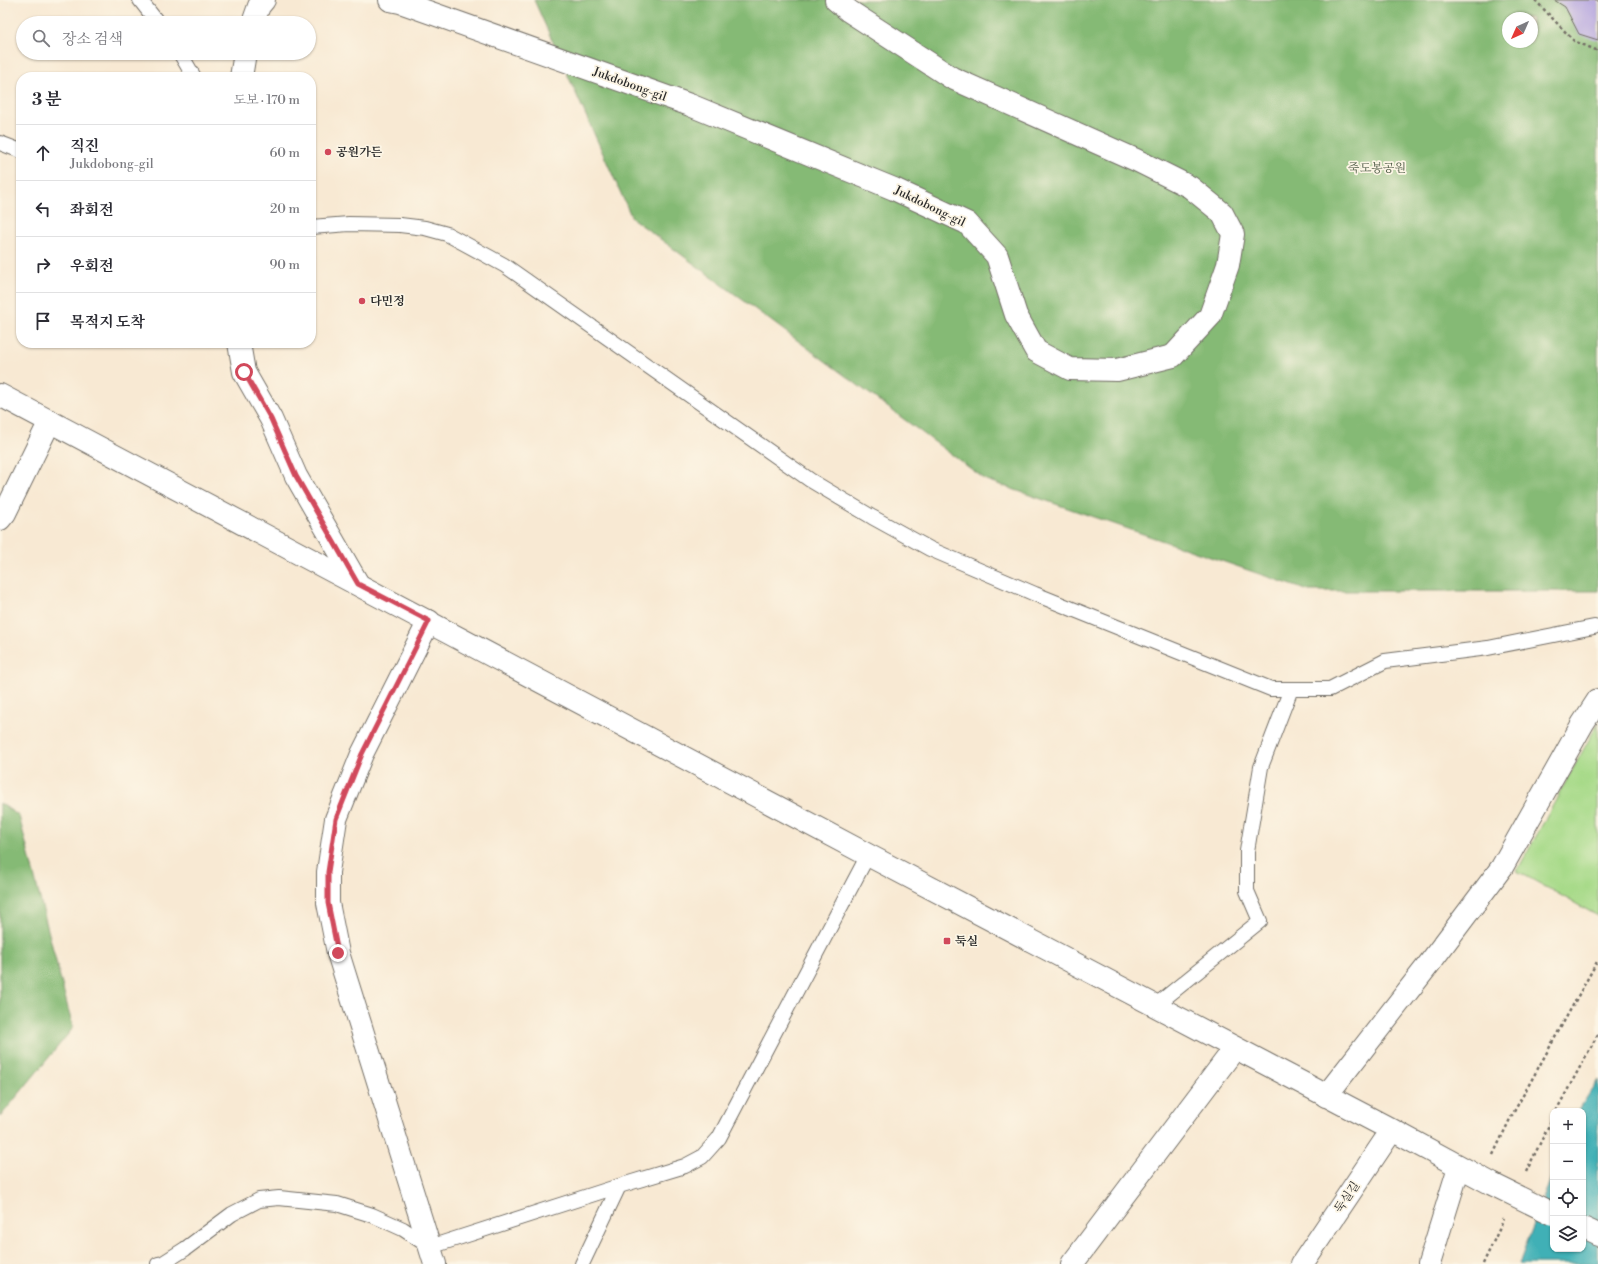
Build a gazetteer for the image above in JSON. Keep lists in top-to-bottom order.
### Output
{
  "streets": {
    "street": ["Jukdobong-gil", "둑실길"]
  },
  "parks": ["죽도봉공원"],
  "places": {
    "other": ["공원가든", "다민정"],
    "transit": ["둑실"]
  },
  "north": "bottom left",
  "page": {
    "search": "장소 검색",
    "heading": ["3 분", "도보 · 170 m"],
    "list": [
      ["직진", "Jukdobong-gil", "60 m"],
      ["좌회전", "20 m"],
      ["우회전", "90 m"],
      "목적지 도착"
    ],
    "map_buttons": ["+", "−"]
  }
}
